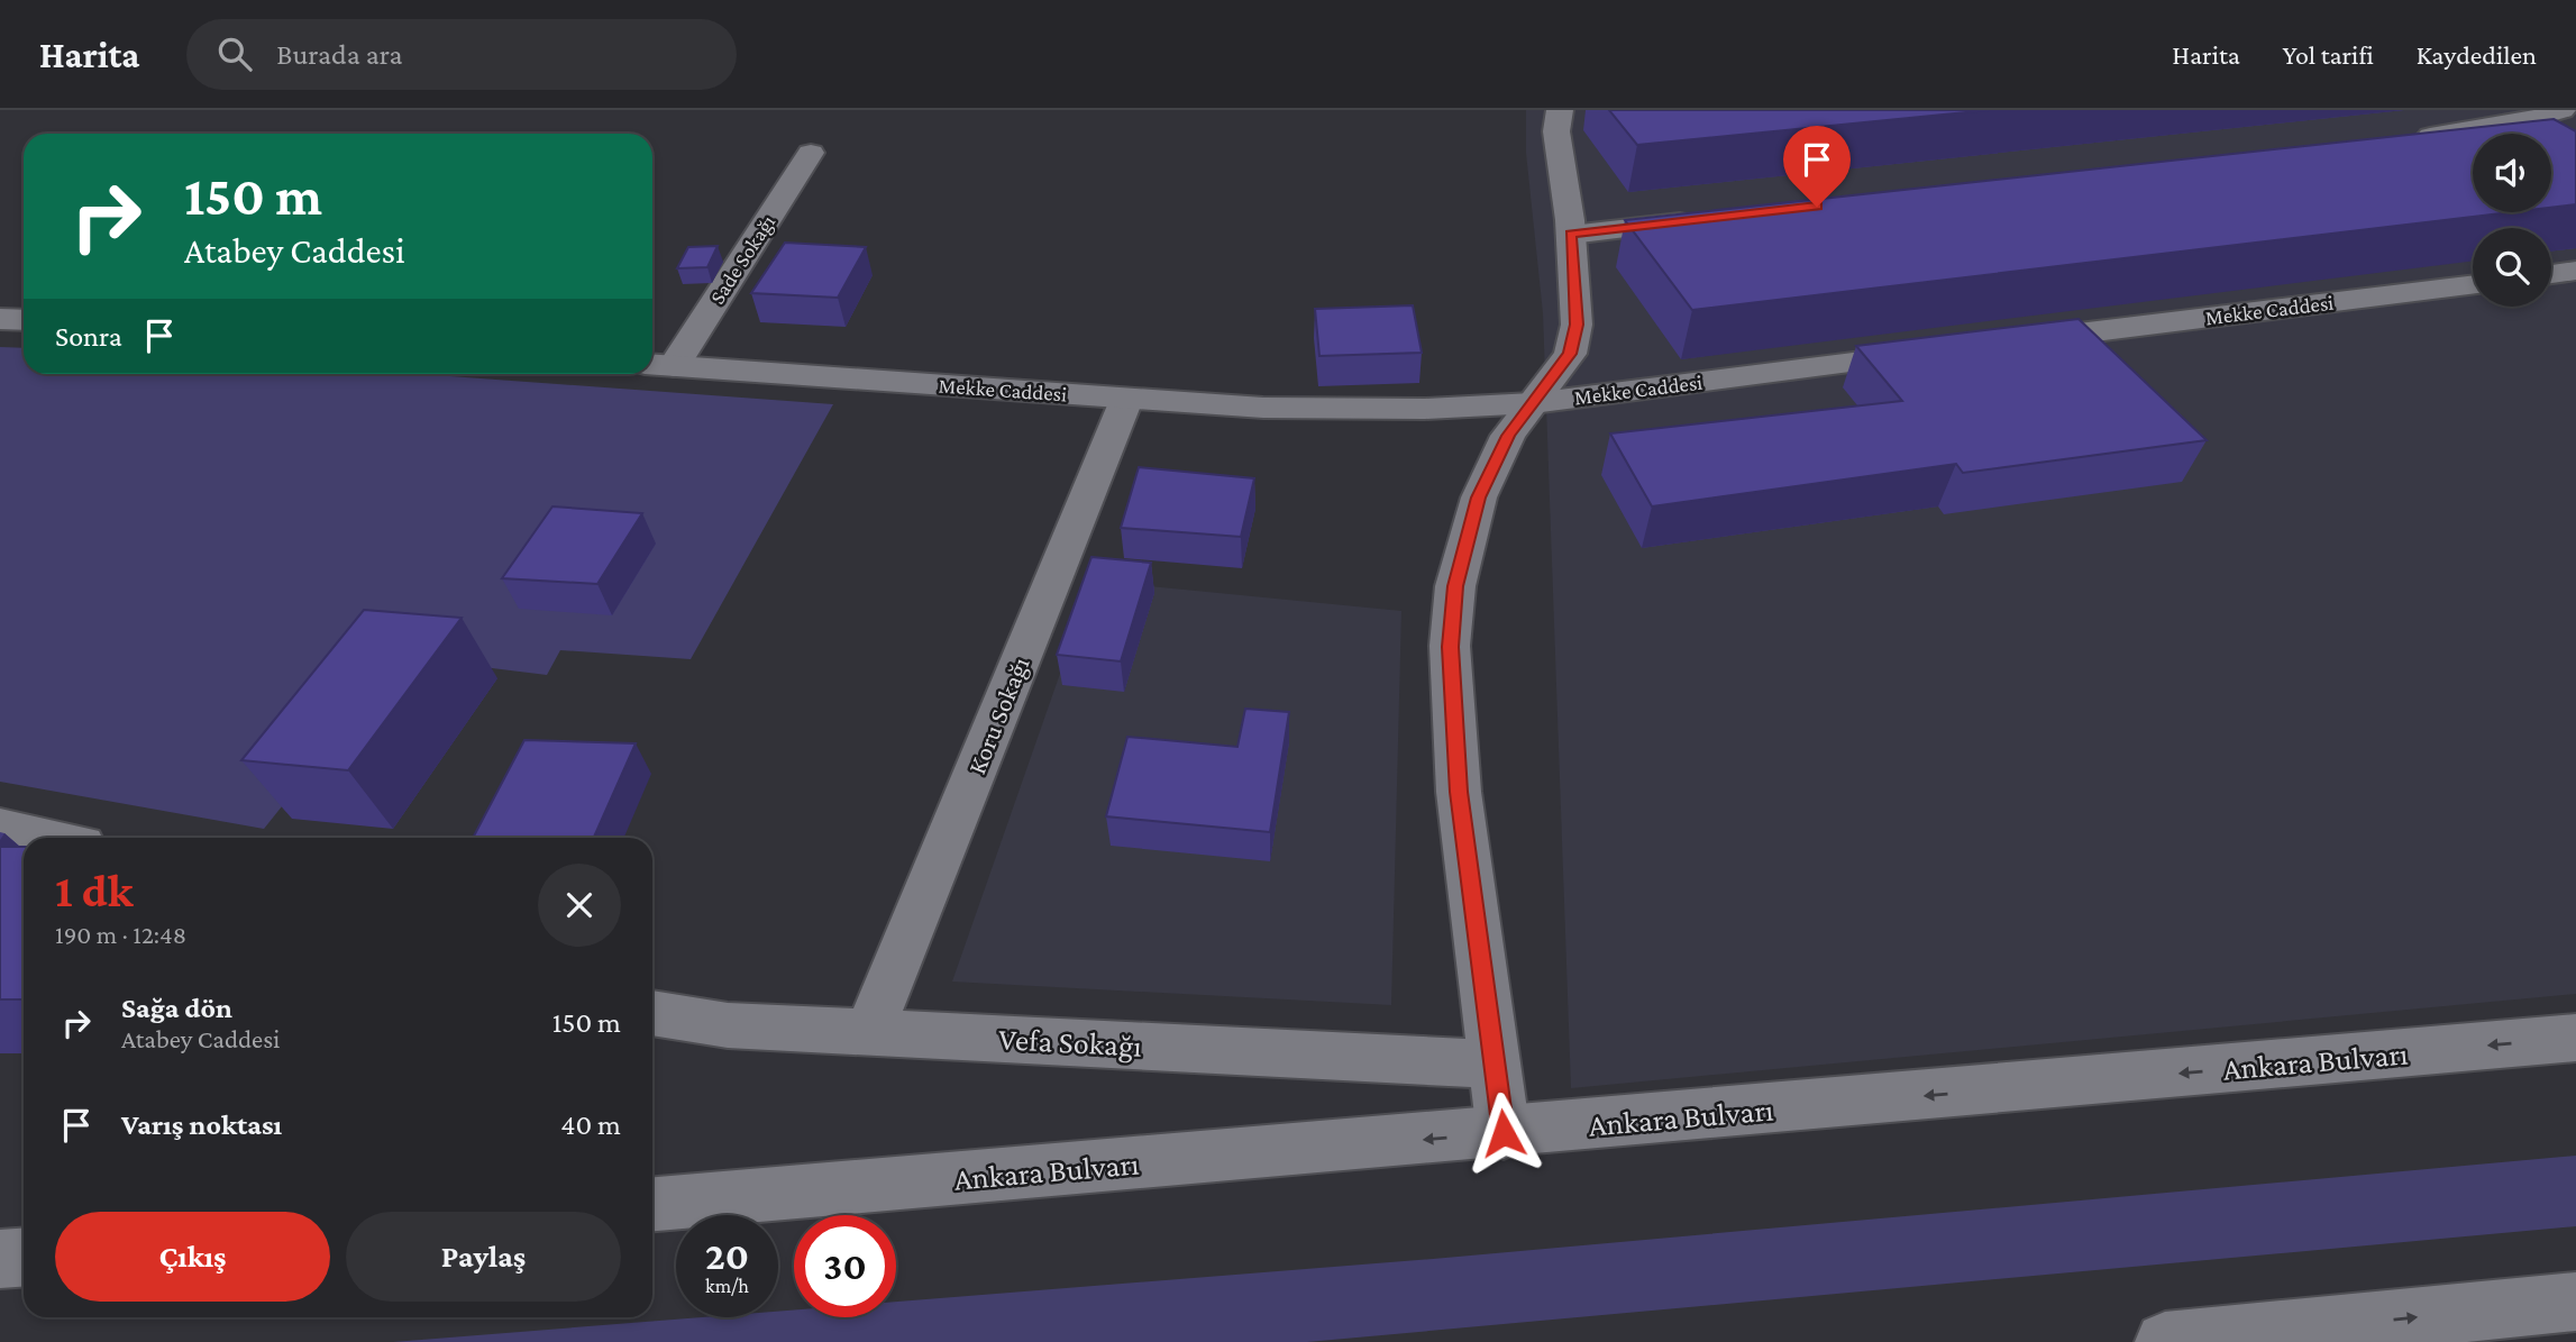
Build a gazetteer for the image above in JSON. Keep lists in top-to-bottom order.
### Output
{
  "streets": {
    "street": [
      "Sade Sokağı",
      "Mekke Caddesi",
      "Koru Sokağı",
      "Vefa Sokağı",
      "Ankara Bulvarı"
    ]
  },
  "crossings": [
    ["Sade Sokağı", "Mekke Caddesi"],
    ["Mekke Caddesi", "Koru Sokağı"],
    ["Koru Sokağı", "Vefa Sokağı"]
  ],
  "one_way": ["Ankara Bulvarı"],
  "page": {
    "header": "Harita",
    "search": "Burada ara",
    "nav": ["Harita", "Yol tarifi", "Kaydedilen"],
    "turn": ["150 m", "Atabey Caddesi"],
    "then": "Sonra",
    "heading": ["1 dk", "190 m · 12:48"],
    "list": [
      {
        "name": "Sağa dön",
        "note": "Atabey Caddesi",
        "value": "150 m"
      },
      {
        "name": "Varış noktası",
        "value": "40 m"
      }
    ],
    "buttons": ["Çıkış", "Paylaş"],
    "speed": "20 km/h",
    "limit": "30"
  }
}
